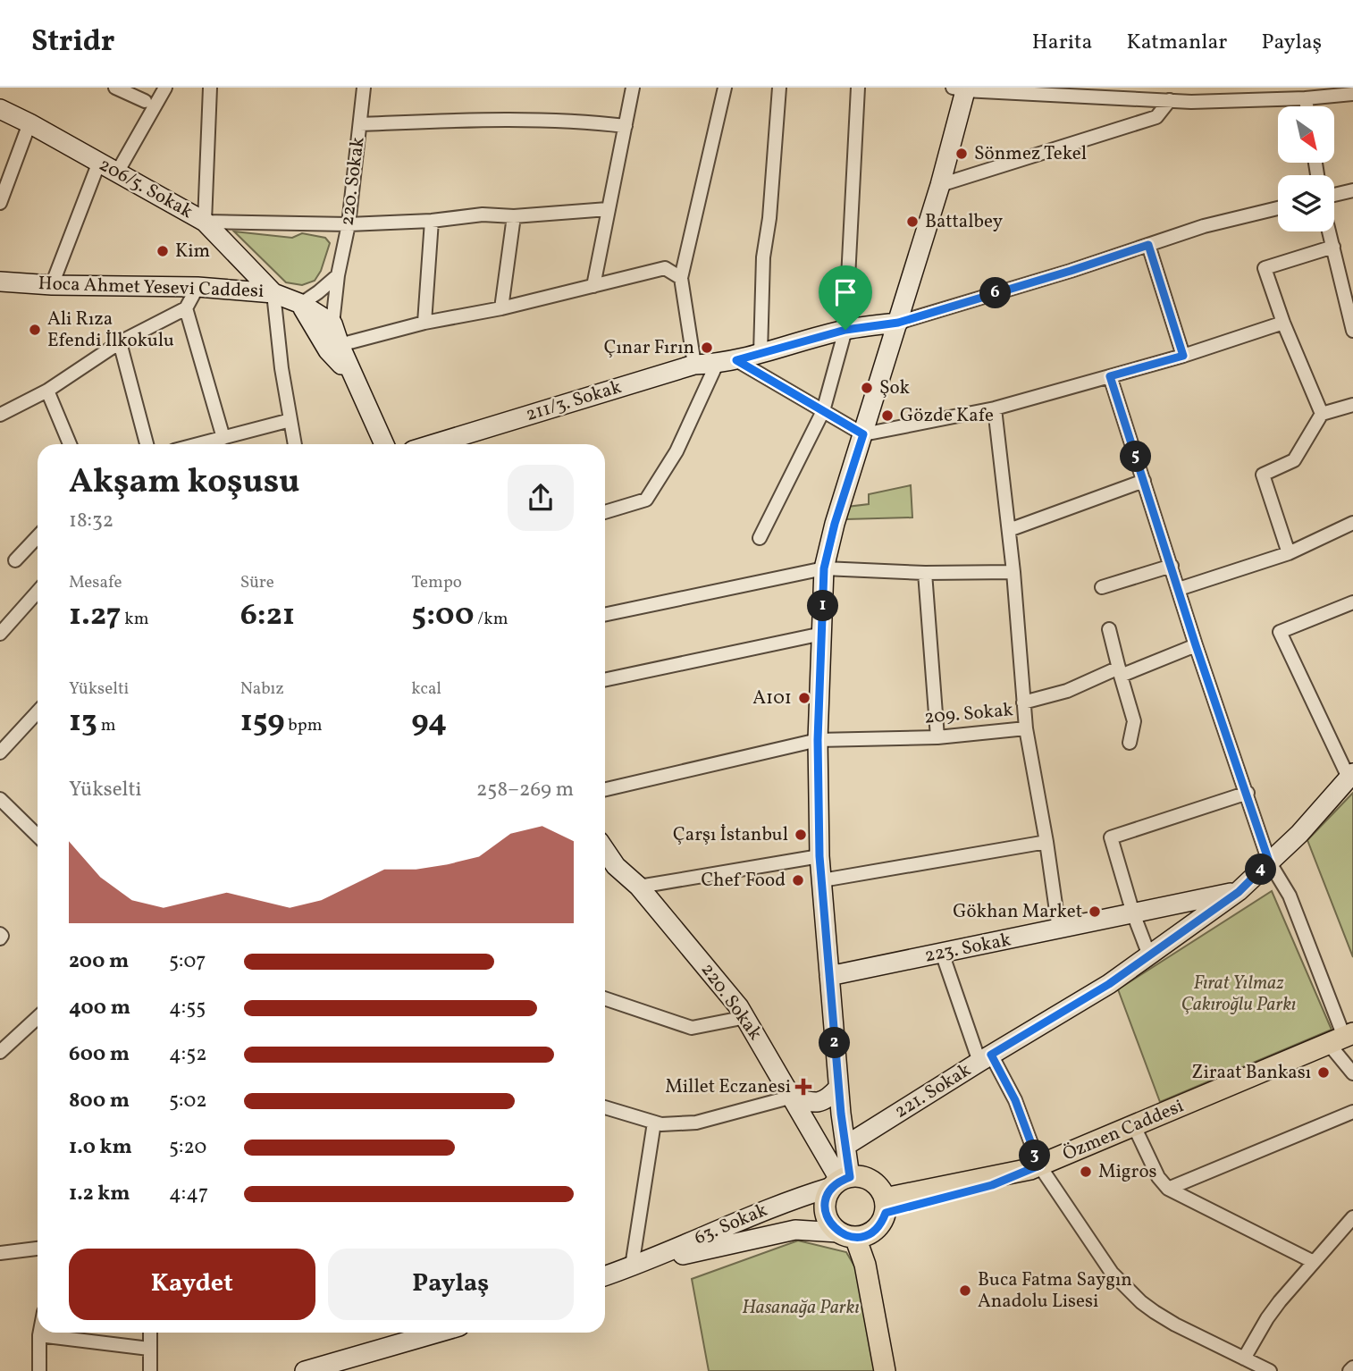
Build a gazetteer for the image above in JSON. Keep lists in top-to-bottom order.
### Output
{
  "streets": {
    "main road": [
      "220. Sokak",
      "206/5. Sokak",
      "Hoca Ahmet Yesevi Caddesi",
      "211/3. Sokak",
      "223. Sokak",
      "221. Sokak",
      "Özmen Caddesi",
      "63. Sokak"
    ],
    "street": ["209. Sokak"]
  },
  "crossings": [
    ["220. Sokak", "Hoca Ahmet Yesevi Caddesi"],
    ["220. Sokak", "Özmen Caddesi"],
    ["220. Sokak", "63. Sokak"],
    ["206/5. Sokak", "Hoca Ahmet Yesevi Caddesi"],
    ["223. Sokak", "221. Sokak"],
    ["Özmen Caddesi", "63. Sokak"]
  ],
  "parks": ["Fırat Yılmaz Çakıroğlu Parkı", "Hasanağa Parkı"],
  "places": {
    "other": [
      "Sönmez Tekel",
      "Battalbey",
      "Kim",
      "Ali Rıza Efendi İlkokulu",
      "Çınar Fırın",
      "Şok",
      "Gözde Kafe",
      "A101",
      "Çarşı İstanbul",
      "Chef Food",
      "Gökhan Market",
      "Ziraat Bankası",
      "Migros",
      "Buca Fatma Saygın Anadolu Lisesi"
    ],
    "health": ["Millet Eczanesi"]
  },
  "north": "bottom right",
  "page": {
    "header": "Stridr",
    "nav": ["Harita", "Katmanlar", "Paylaş"],
    "pins": [
      "6",
      "5",
      "1",
      "4",
      "2",
      "3"
    ],
    "heading": ["Akşam koşusu", "18:32"],
    "stats": [
      ["Mesafe", "1.27 km"],
      ["Süre", "6:21"],
      ["Tempo", "5:00 /km"],
      ["Yükselti", "13 m"],
      ["Nabız", "159 bpm"],
      ["kcal", "94"]
    ],
    "chart": ["Yükselti", "258–269 m"],
    "list": [
      {
        "name": "200 m",
        "note": "5:07"
      },
      {
        "name": "400 m",
        "note": "4:55"
      },
      {
        "name": "600 m",
        "note": "4:52"
      },
      {
        "name": "800 m",
        "note": "5:02"
      },
      {
        "name": "1.0 km",
        "note": "5:20"
      },
      {
        "name": "1.2 km",
        "note": "4:47"
      }
    ],
    "buttons": ["Kaydet", "Paylaş"]
  }
}
